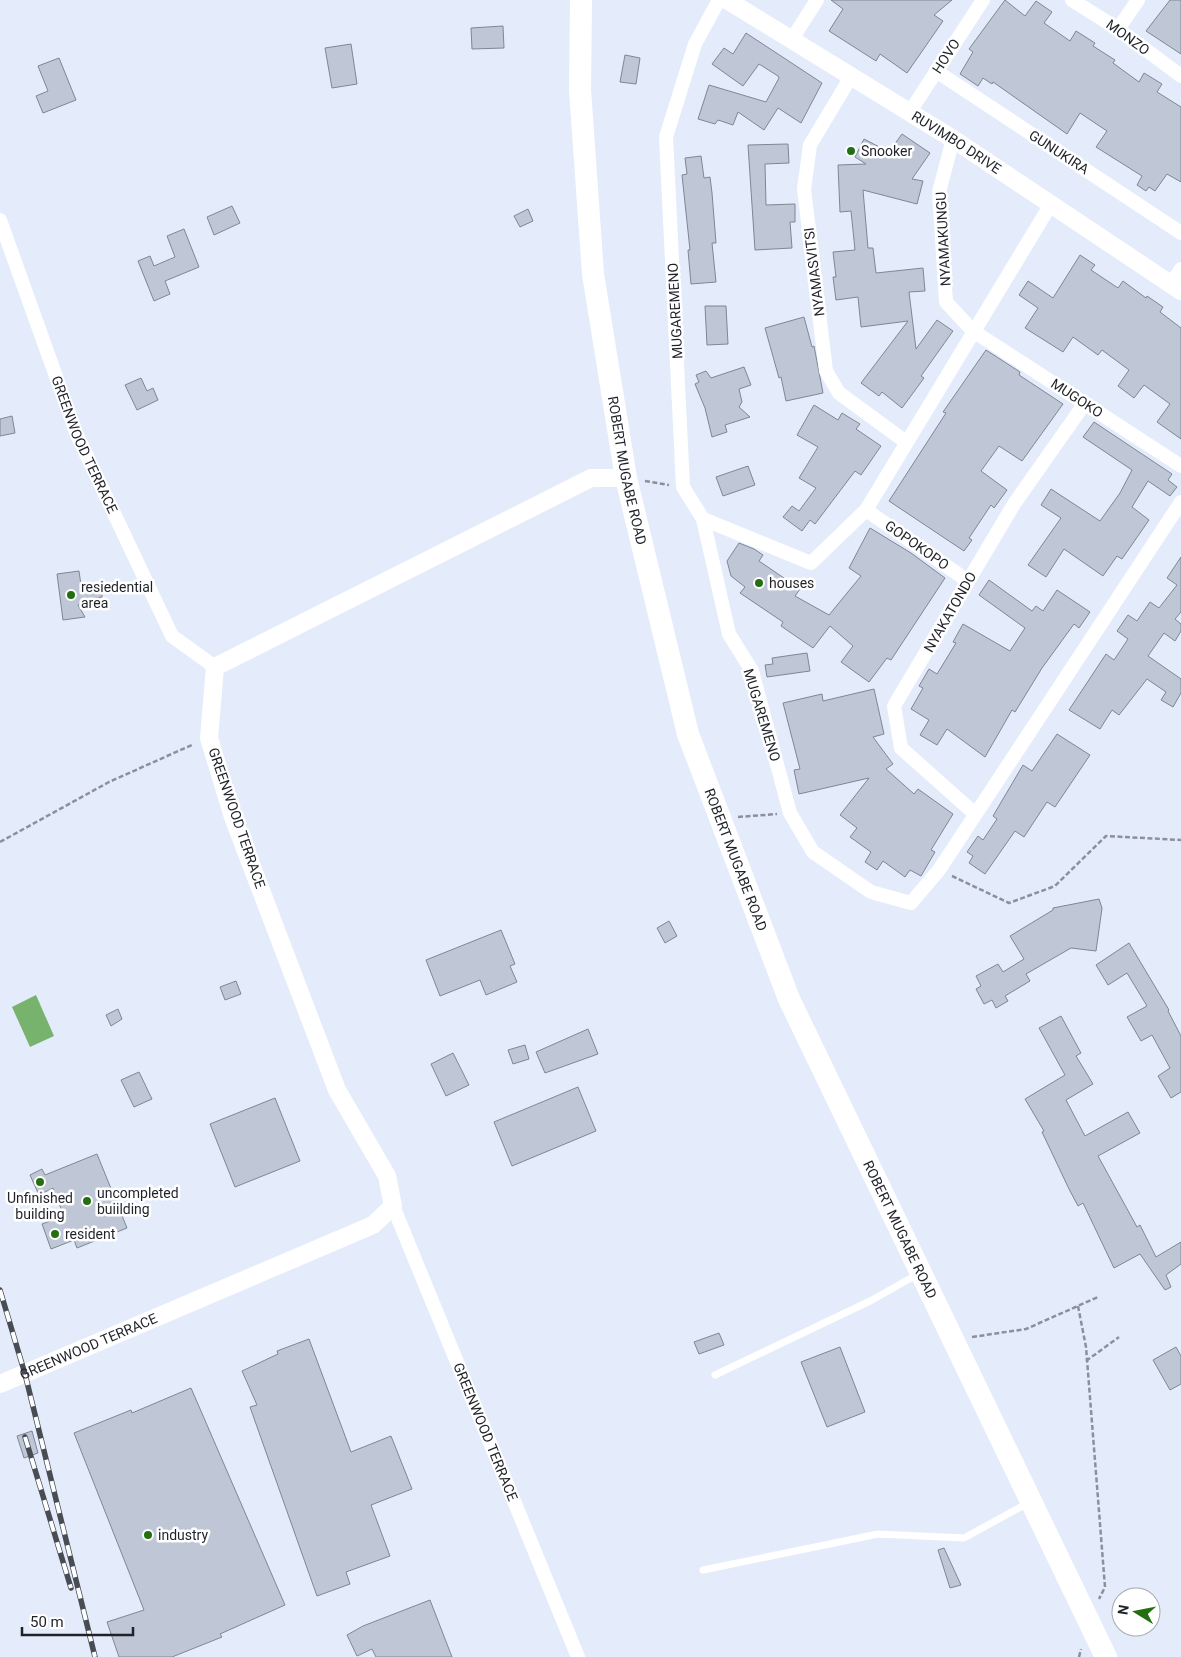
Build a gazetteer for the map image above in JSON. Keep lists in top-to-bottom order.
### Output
{
  "streets": {
    "main road": ["ROBERT MUGABE ROAD"],
    "street": [
      "MONZO",
      "HOVO",
      "RUVIMBO DRIVE",
      "GUNUKIRA",
      "NYAMAKUNGU",
      "NYAMASVITSI",
      "MUGAREMENO",
      "MUGOKO",
      "GREENWOOD TERRACE",
      "GOPOKOPO",
      "NYAKATONDO"
    ]
  },
  "crossings": [
    ["HOVO", "RUVIMBO DRIVE"],
    ["HOVO", "GUNUKIRA"],
    ["RUVIMBO DRIVE", "NYAMAKUNGU"],
    ["RUVIMBO DRIVE", "NYAMASVITSI"],
    ["NYAMAKUNGU", "MUGOKO"],
    ["MUGAREMENO", "NYAKATONDO"],
    ["MUGOKO", "NYAKATONDO"],
    ["GOPOKOPO", "NYAKATONDO"]
  ],
  "places": [
    "Snooker",
    "houses",
    "resiedential area",
    "Unfinished building",
    "uncompleted buiilding",
    "resident",
    "industry"
  ],
  "scale_bar": "50 m",
  "north": "left"
}
